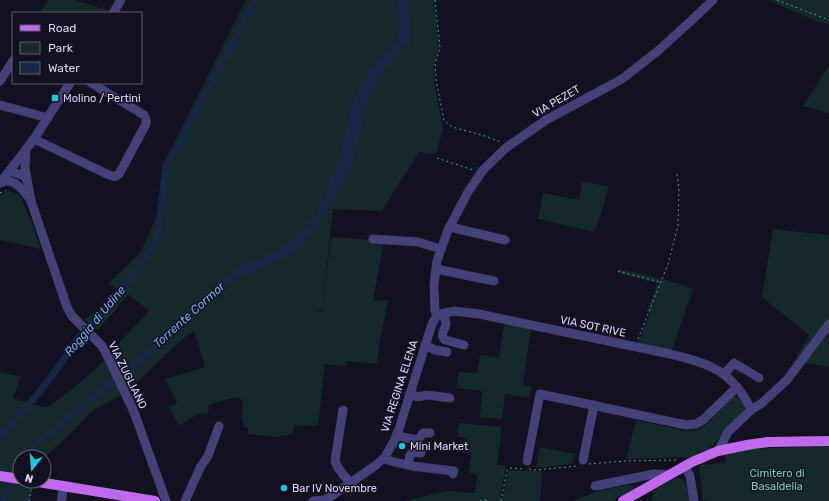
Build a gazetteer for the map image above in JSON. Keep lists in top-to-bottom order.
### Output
{
  "streets": {
    "street": [
      "VIA PEZET",
      "VIA SOT RIVE",
      "VIA ZUGLIANO",
      "VIA REGINA ELENA"
    ]
  },
  "crossings": [
    ["VIA SOT RIVE", "VIA REGINA ELENA"]
  ],
  "water": ["Torrente Cormor", "Roggia di Udine"],
  "parks": ["Cimitero di Basaldella"],
  "places": {
    "transit": ["Molino / Pertini"],
    "other": ["Mini Market", "Bar IV Novembre"]
  },
  "legend": ["Road", "Park", "Water"],
  "north": "bottom"
}
